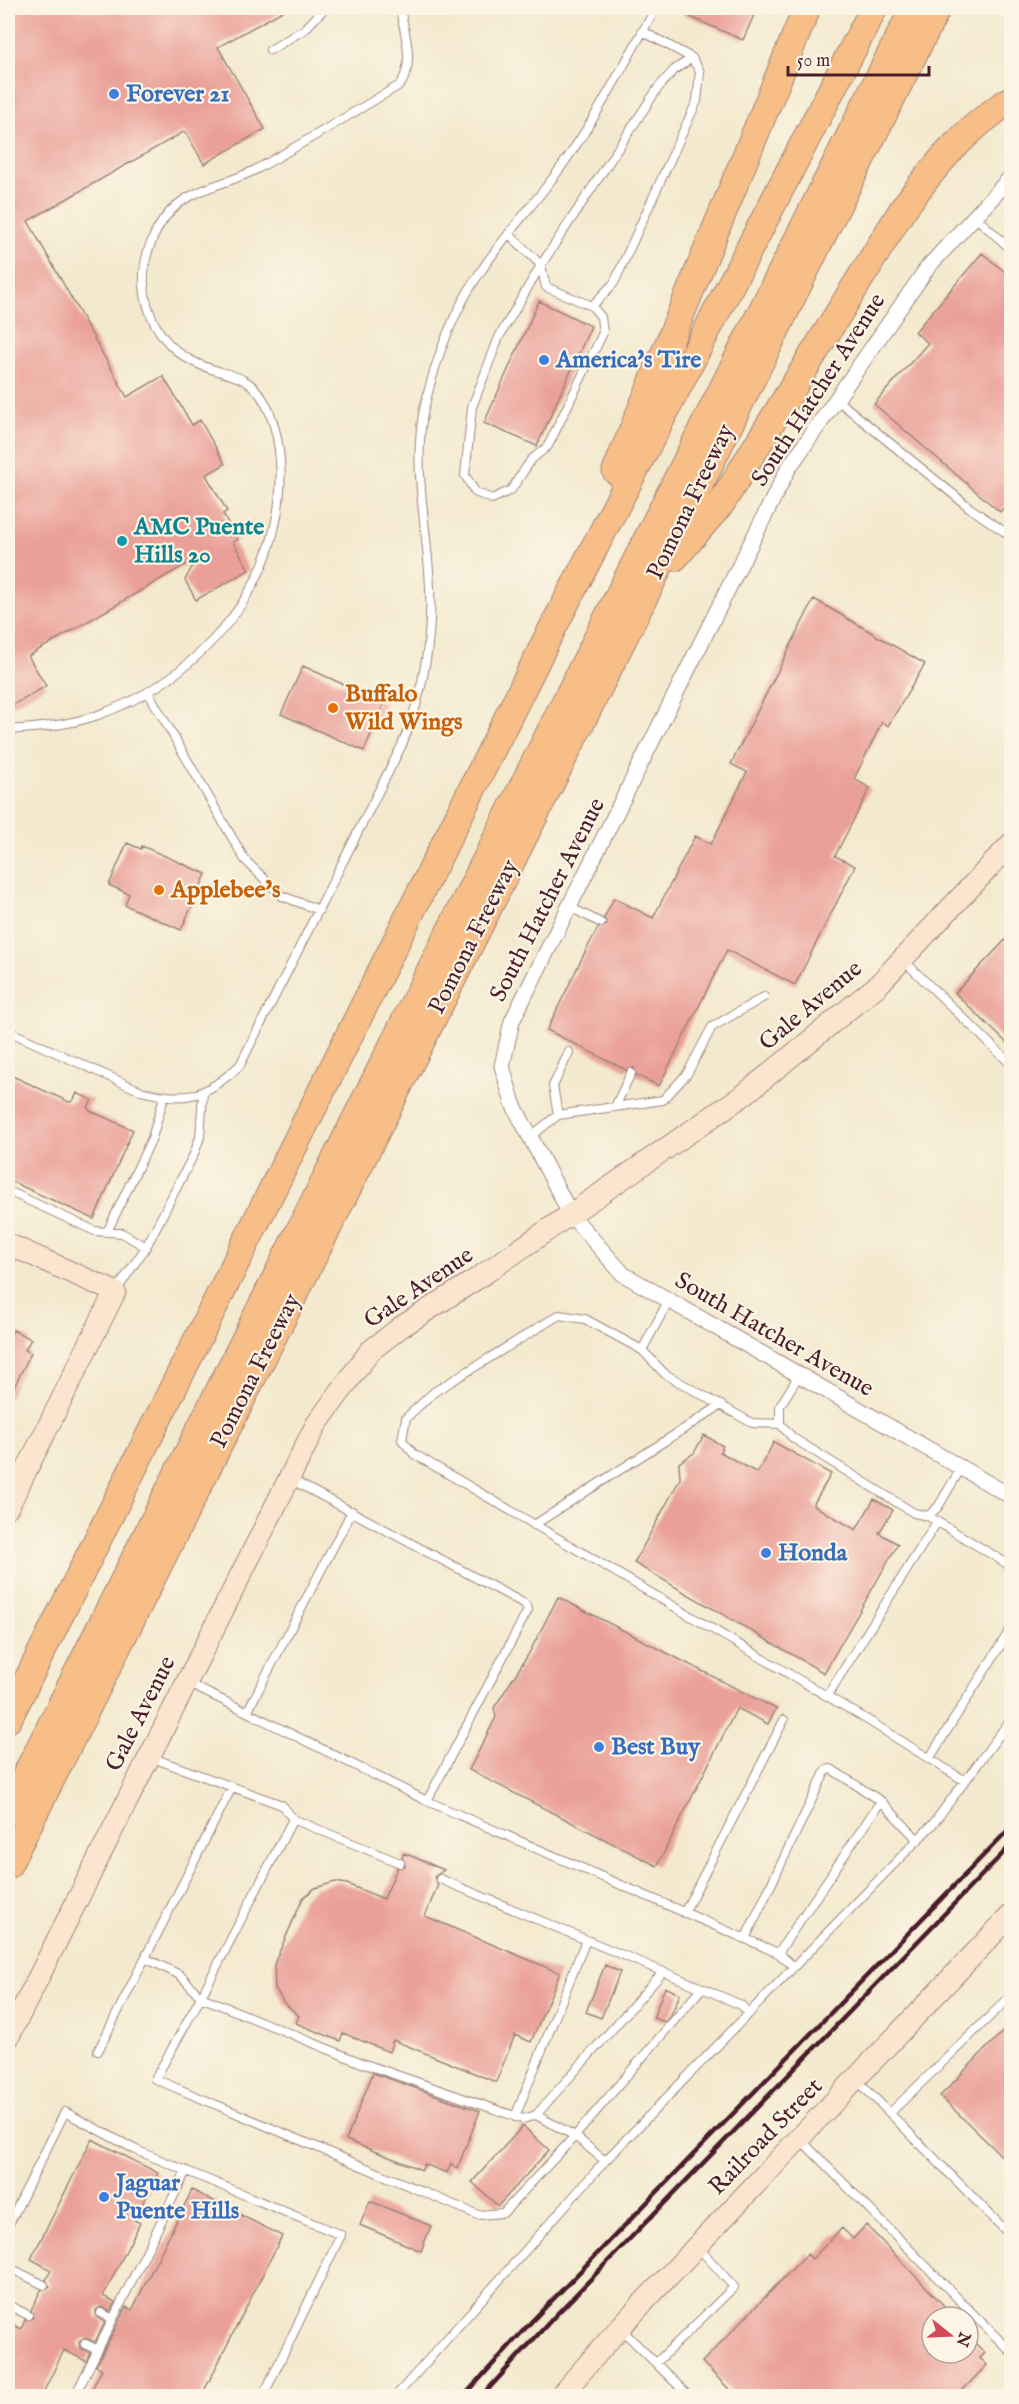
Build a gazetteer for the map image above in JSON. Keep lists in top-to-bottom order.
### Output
{
  "streets": {
    "highway": ["Pomona Freeway"],
    "main road": ["Gale Avenue", "Railroad Street"],
    "street": ["South Hatcher Avenue"]
  },
  "crossings": [
    ["South Hatcher Avenue", "Gale Avenue"]
  ],
  "places": [
    "Forever 21",
    "America's Tire",
    "AMC Puente Hills 20",
    "Buffalo Wild Wings",
    "Applebee's",
    "Honda",
    "Best Buy",
    "Jaguar Puente Hills"
  ],
  "scale_bar": "50 m",
  "north": "right"
}
